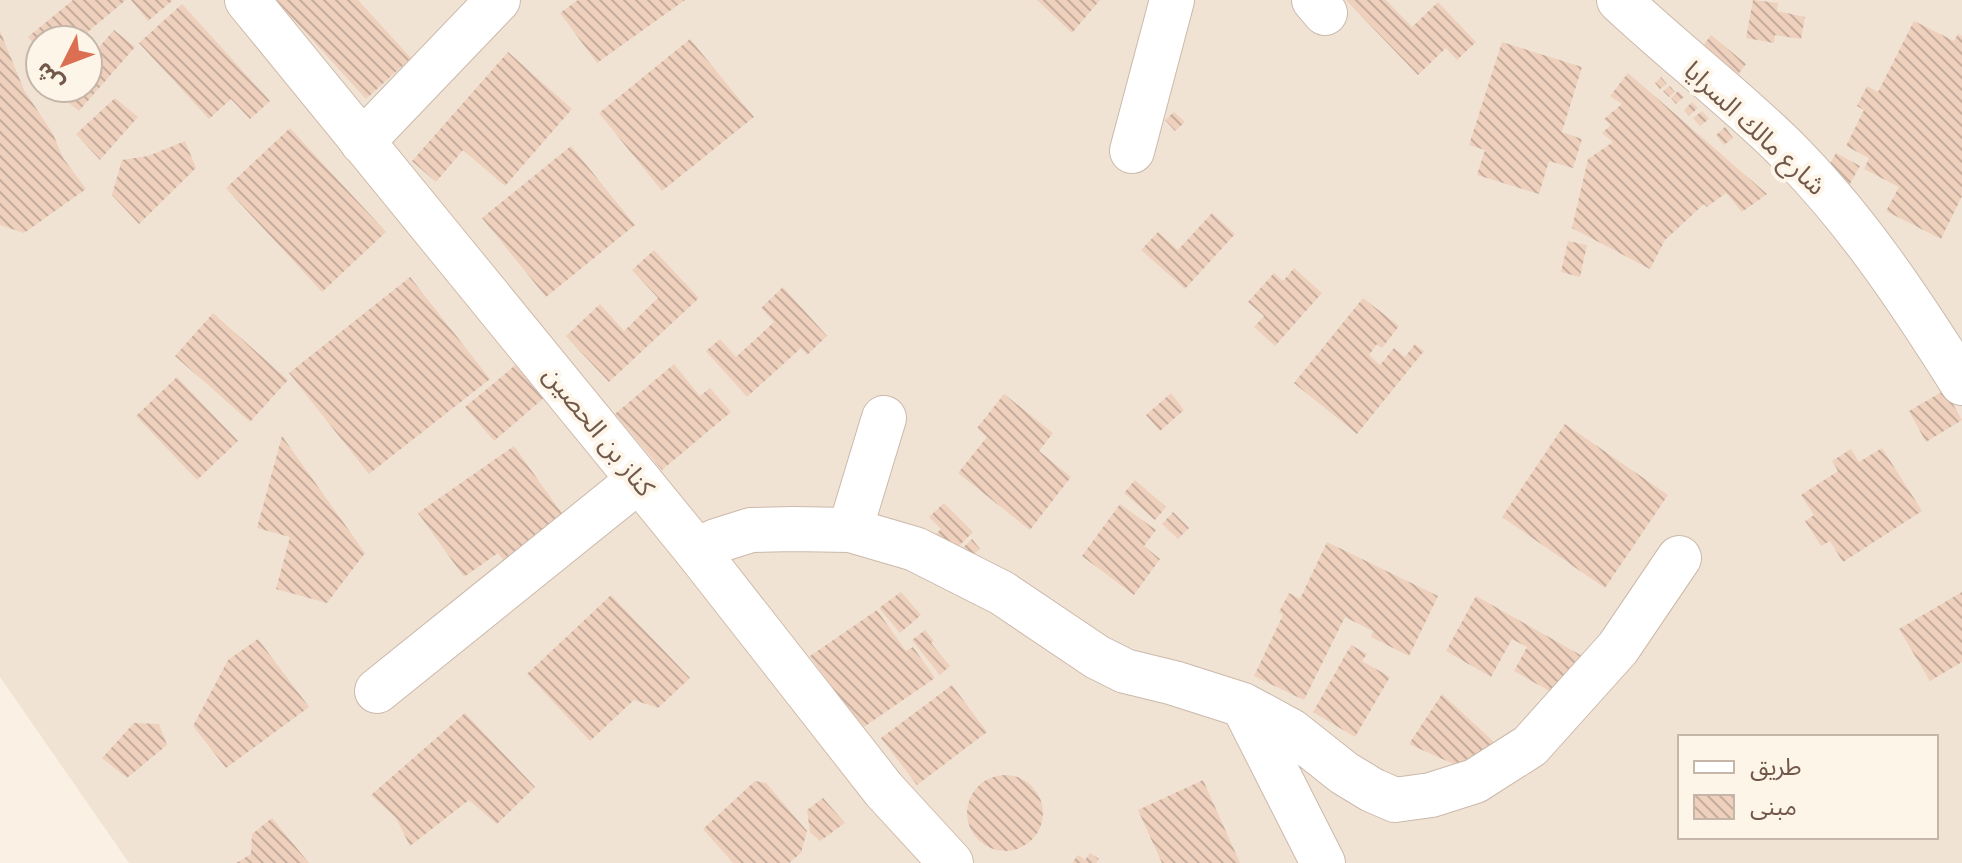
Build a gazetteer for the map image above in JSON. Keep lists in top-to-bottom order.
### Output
{
  "streets": {
    "street": ["شارع مالك السرايا", "كناز بن الحصين"]
  },
  "legend": ["طريق", "مبنى"],
  "north": "bottom left"
}
